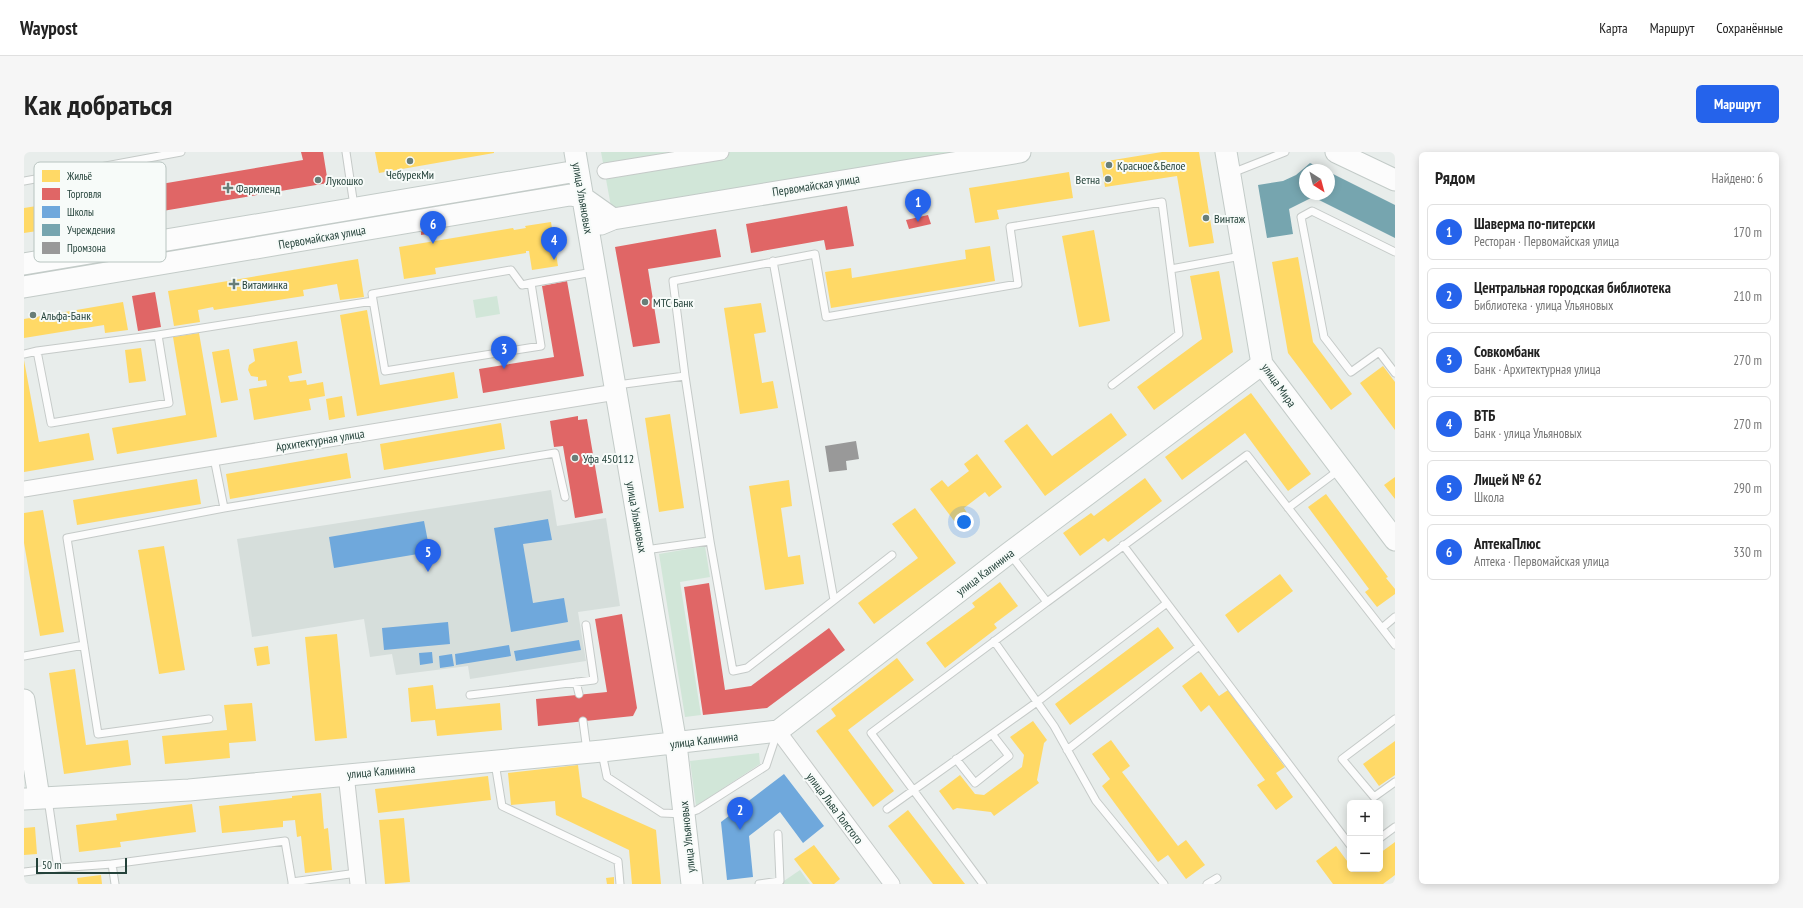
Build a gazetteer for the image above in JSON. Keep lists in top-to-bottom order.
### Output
{
  "streets": {
    "main road": [
      "Первомайская улица",
      "улица Ульяновых",
      "улица Мира",
      "улица Калинина"
    ],
    "street": ["Архитектурная улица", "улица Льва Толстого"]
  },
  "crossings": [
    ["Первомайская улица", "улица Ульяновых"],
    ["улица Ульяновых", "Архитектурная улица"],
    ["улица Ульяновых", "улица Калинина"],
    ["улица Мира", "улица Калинина"],
    ["улица Калинина", "улица Льва Толстого"]
  ],
  "places": {
    "other": [
      "ЧебурекМи",
      "Красное&Белое",
      "Ветна",
      "Лукошко",
      "Винтаж",
      "МТС Банк",
      "Альфа-Банк",
      "Уфа 450112"
    ],
    "health": ["Фармленд", "Витаминка"]
  },
  "legend": [
    "Жильё",
    "Торговля",
    "Школы",
    "Учреждения",
    "Промзона"
  ],
  "scale_bar": "50 m",
  "north": "bottom right",
  "page": {
    "header": "Waypost",
    "nav": ["Карта", "Маршрут", "Сохранённые"],
    "buttons": "Маршрут",
    "title": "Как добраться",
    "heading": ["Рядом", "Найдено: 6"],
    "pins": [
      "1",
      "6",
      "4",
      "3",
      "5",
      "2"
    ],
    "list": [
      {
        "mark": "1",
        "name": "Шаверма по-питерски",
        "note": "Ресторан · Первомайская улица",
        "value": "170 m"
      },
      {
        "mark": "2",
        "name": "Центральная городская библиотека",
        "note": "Библиотека · улица Ульяновых",
        "value": "210 m"
      },
      {
        "mark": "3",
        "name": "Совкомбанк",
        "note": "Банк · Архитектурная улица",
        "value": "270 m"
      },
      {
        "mark": "4",
        "name": "ВТБ",
        "note": "Банк · улица Ульяновых",
        "value": "270 m"
      },
      {
        "mark": "5",
        "name": "Лицей № 62",
        "note": "Школа",
        "value": "290 m"
      },
      {
        "mark": "6",
        "name": "АптекаПлюс",
        "note": "Аптека · Первомайская улица",
        "value": "330 m"
      }
    ],
    "map_buttons": ["+", "−"],
    "scale": "50 m"
  }
}
